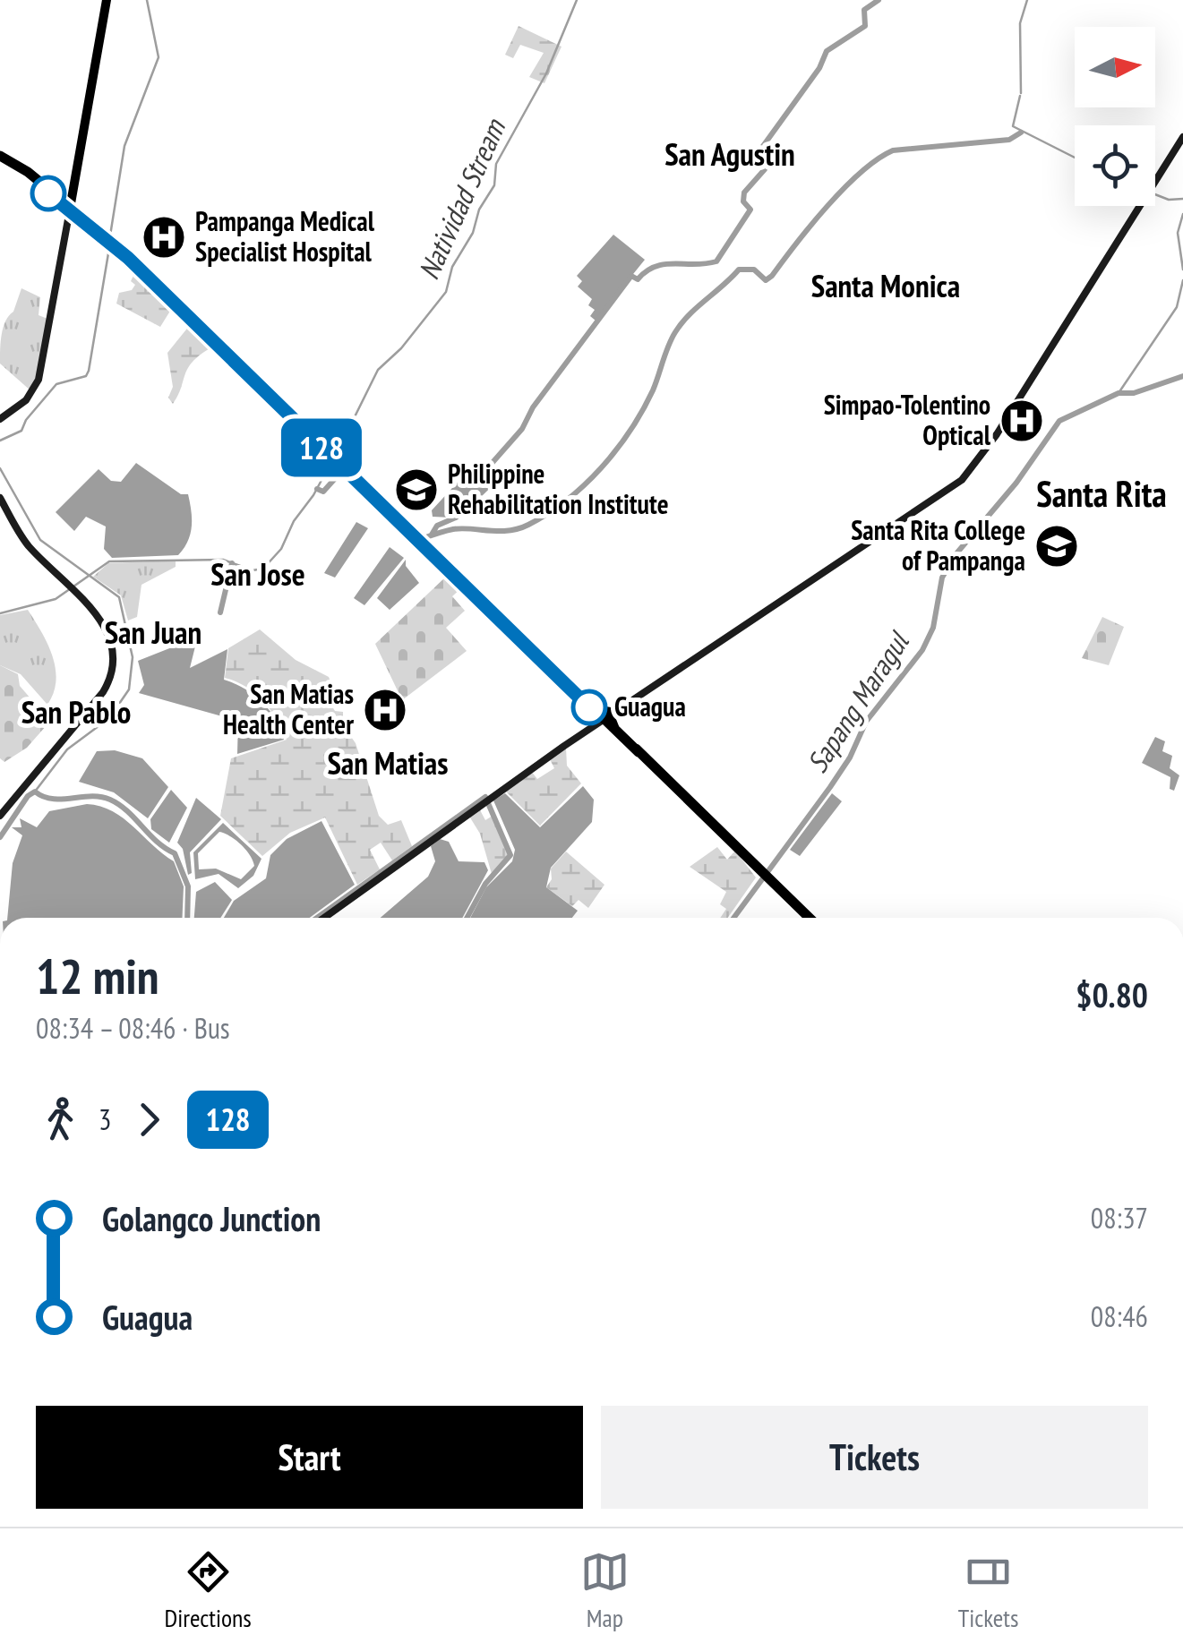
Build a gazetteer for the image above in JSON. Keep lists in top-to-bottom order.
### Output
{
  "districts": [
    "San Agustin",
    "Santa Monica",
    "Santa Rita",
    "San Jose",
    "San Juan",
    "San Pablo",
    "San Matias"
  ],
  "water": ["Natividad Stream", "Sapang Maragul"],
  "places": {
    "hospital": ["Pampanga Medical Specialist Hospital", "Simpao-Tolentino Optical", "San Matias Health Center"],
    "school or university": ["Philippine Rehabilitation Institute", "Santa Rita College of Pampanga"],
    "other": ["Guagua"]
  },
  "lines": ["bus line 128"],
  "north": "right",
  "page": {
    "on_map": "128",
    "heading": ["12 min", "08:34 – 08:46 · Bus", "$0.80"],
    "legs": ["3", "128"],
    "list": [
      {
        "name": "Golangco Junction",
        "value": "08:37"
      },
      {
        "name": "Guagua",
        "value": "08:46"
      }
    ],
    "buttons": ["Start", "Tickets"],
    "tabs": ["Directions", "Map", "Tickets"]
  }
}
